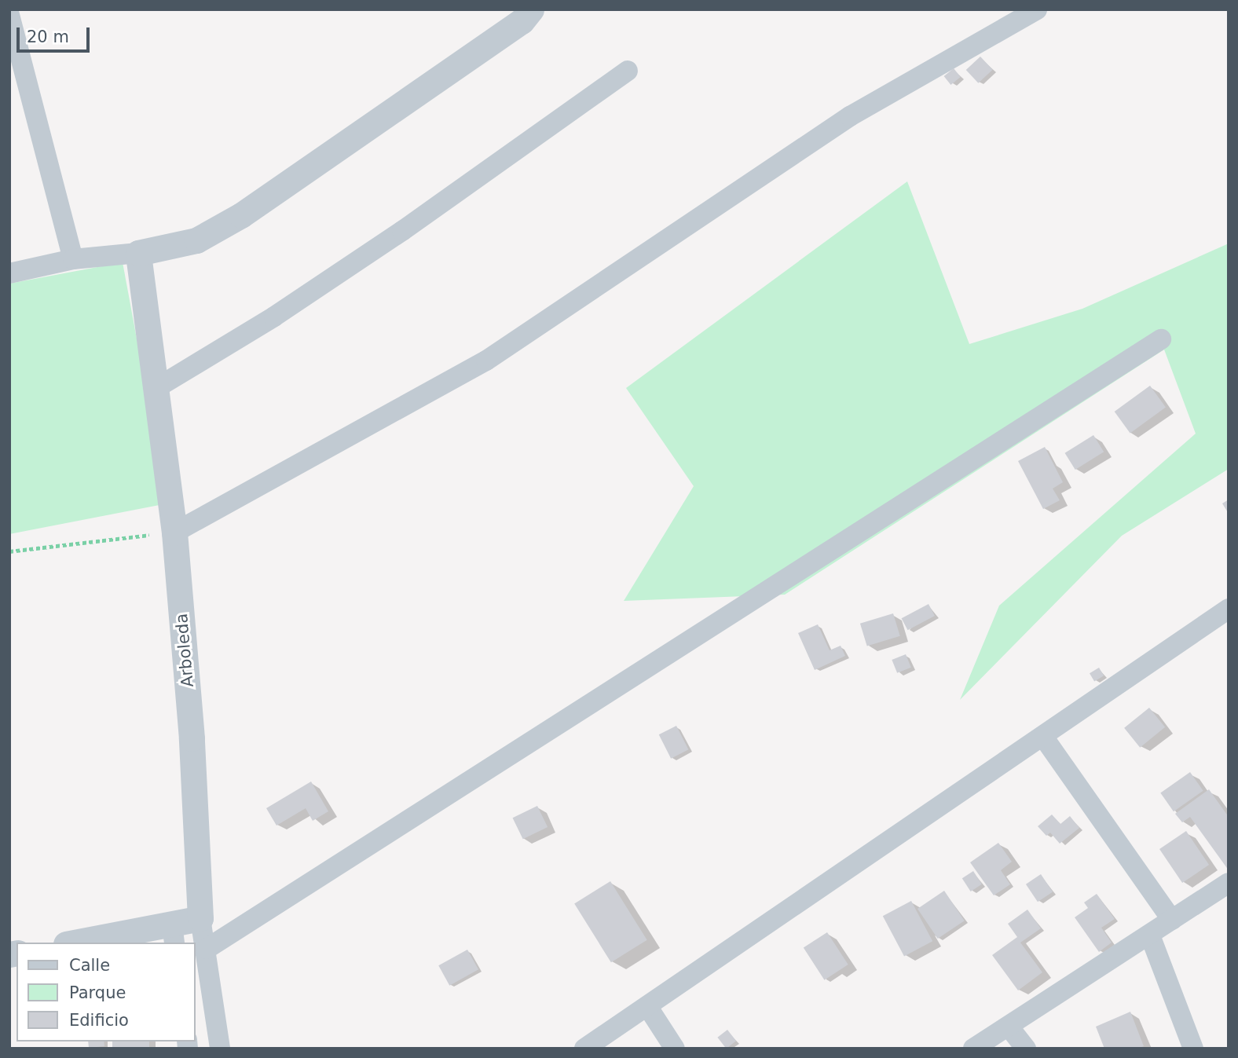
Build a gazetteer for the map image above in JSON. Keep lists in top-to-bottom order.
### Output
{
  "streets": {
    "street": ["Arboleda"]
  },
  "legend": ["Calle", "Parque", "Edificio"],
  "scale_bar": "20 m"
}
